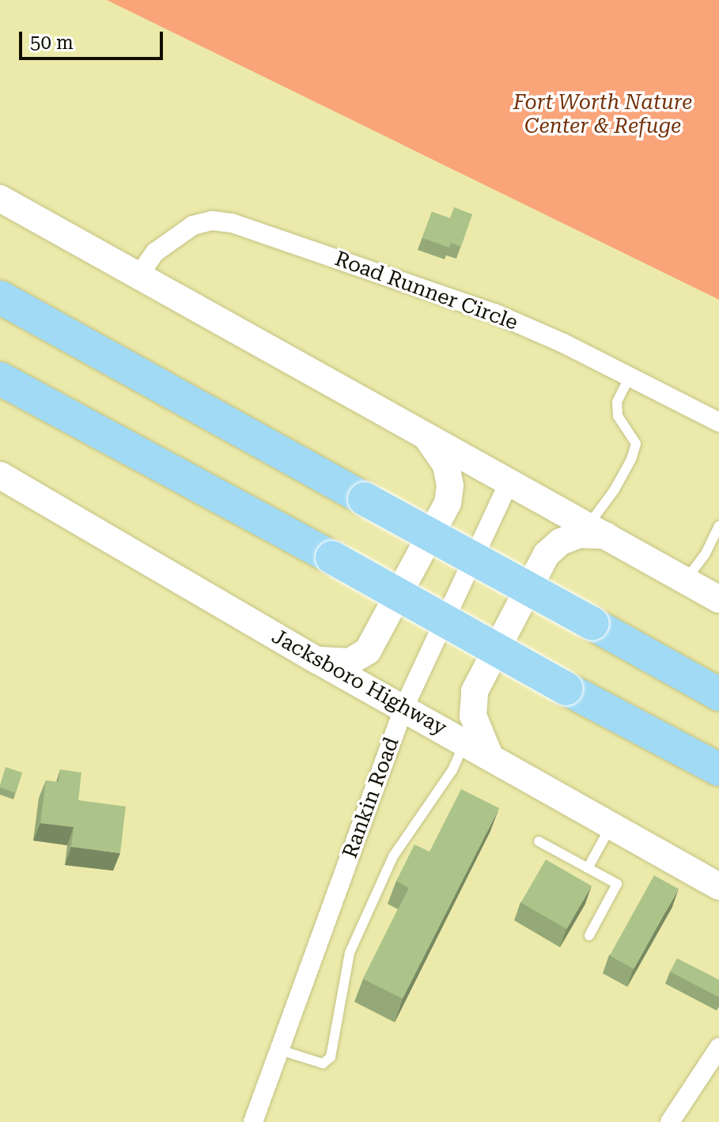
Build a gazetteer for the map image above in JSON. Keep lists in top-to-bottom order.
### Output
{
  "streets": {
    "main road": ["Jacksboro Highway"],
    "street": ["Road Runner Circle", "Rankin Road"]
  },
  "crossings": [
    ["Jacksboro Highway", "Rankin Road"]
  ],
  "parks": ["Fort Worth Nature Center & Refuge"],
  "scale_bar": "50 m"
}
